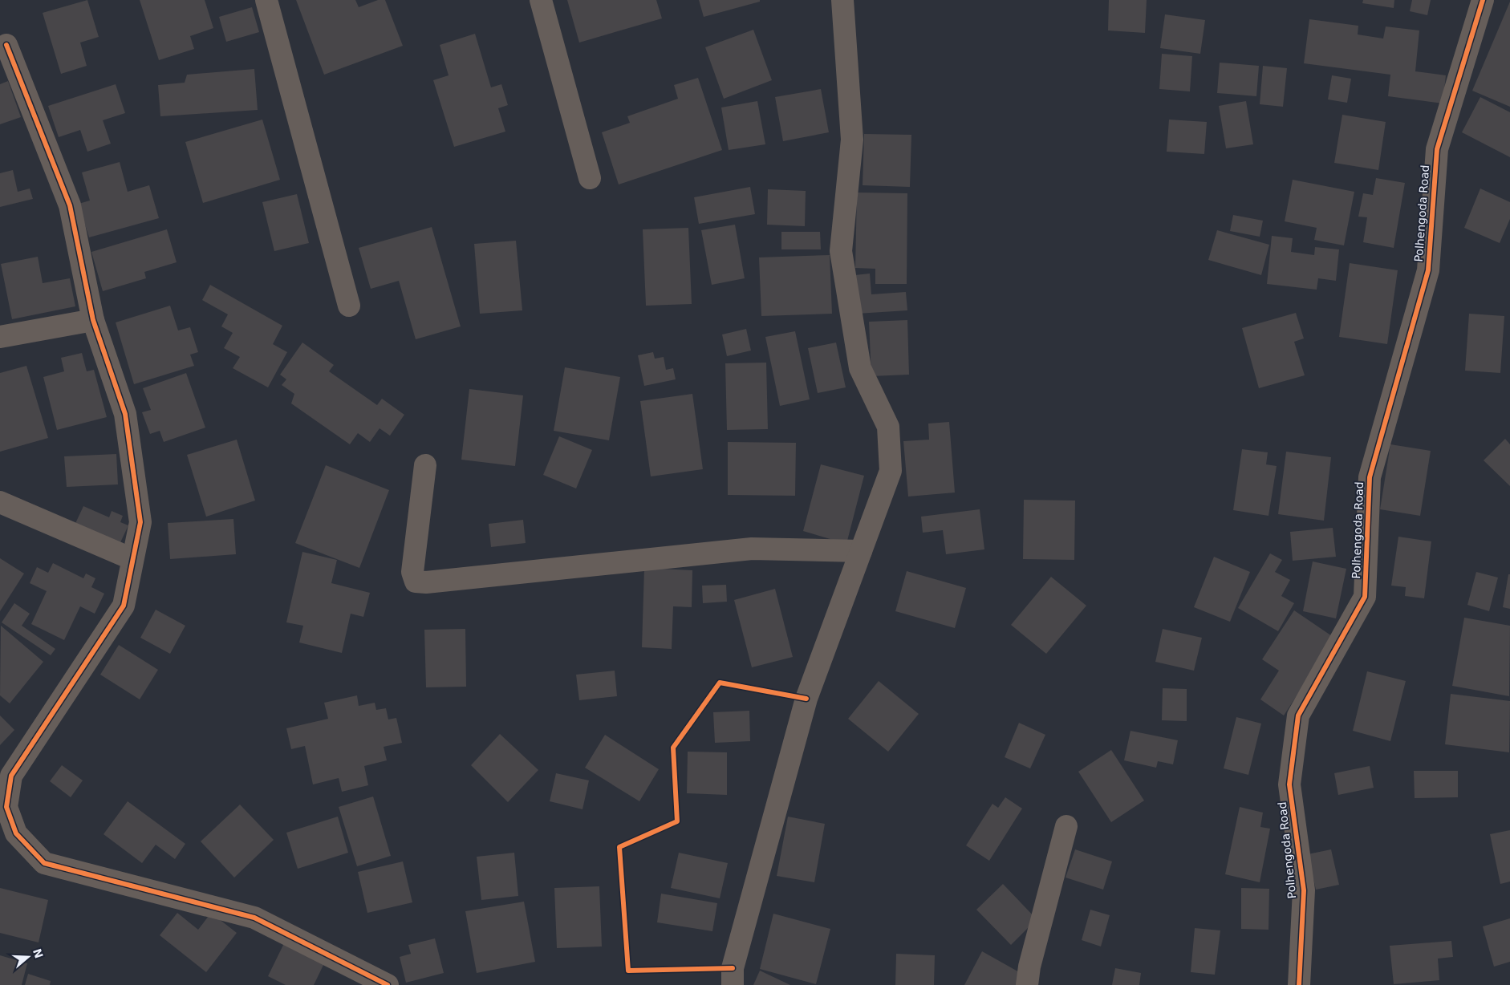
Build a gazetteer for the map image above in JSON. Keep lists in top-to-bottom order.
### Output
{
  "streets": {
    "street": ["Polhengoda Road"]
  },
  "north": "right"
}
